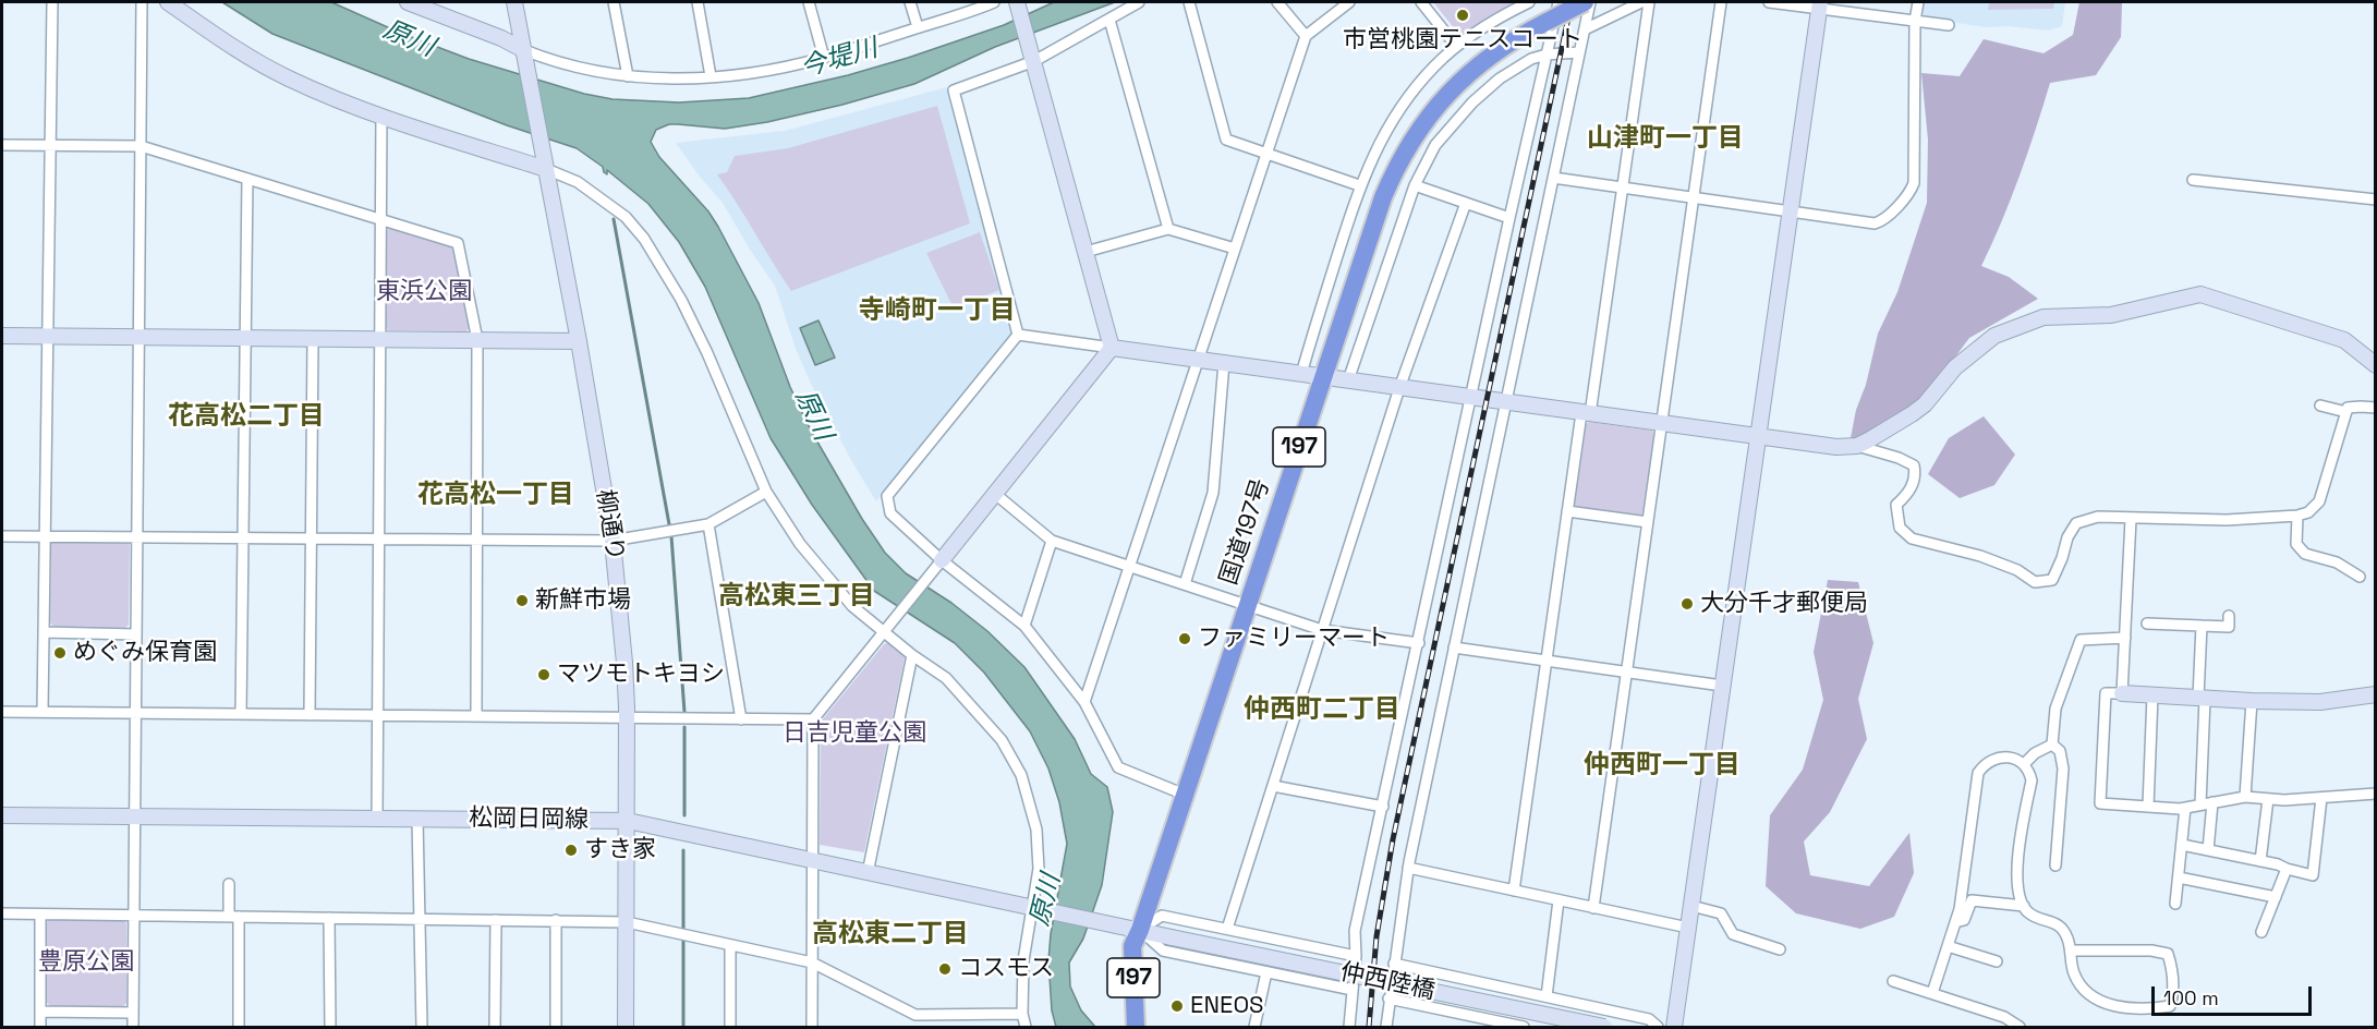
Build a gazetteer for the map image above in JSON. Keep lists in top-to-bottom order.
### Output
{
  "streets": {
    "highway": ["197", "国道197号"],
    "street": ["柳通り", "松岡日岡線", "仲西陸橋"]
  },
  "crossings": [
    ["柳通り", "松岡日岡線"],
    ["国道197号", "松岡日岡線"],
    ["国道197号", "仲西陸橋"],
    ["松岡日岡線", "仲西陸橋"]
  ],
  "districts": [
    "山津町一丁目",
    "寺崎町一丁目",
    "花高松二丁目",
    "花高松一丁目",
    "高松東三丁目",
    "仲西町二丁目",
    "仲西町一丁目",
    "高松東二丁目"
  ],
  "water": ["原川", "今堤川"],
  "parks": ["東浜公園", "日吉児童公園", "豊原公園"],
  "places": [
    "市営桃園テニスコート",
    "新鮮市場",
    "大分千才郵便局",
    "ファミリーマート",
    "めぐみ保育園",
    "マツモトキヨシ",
    "すき家",
    "コスモス",
    "ENEOS"
  ],
  "scale_bar": "100 m"
}
